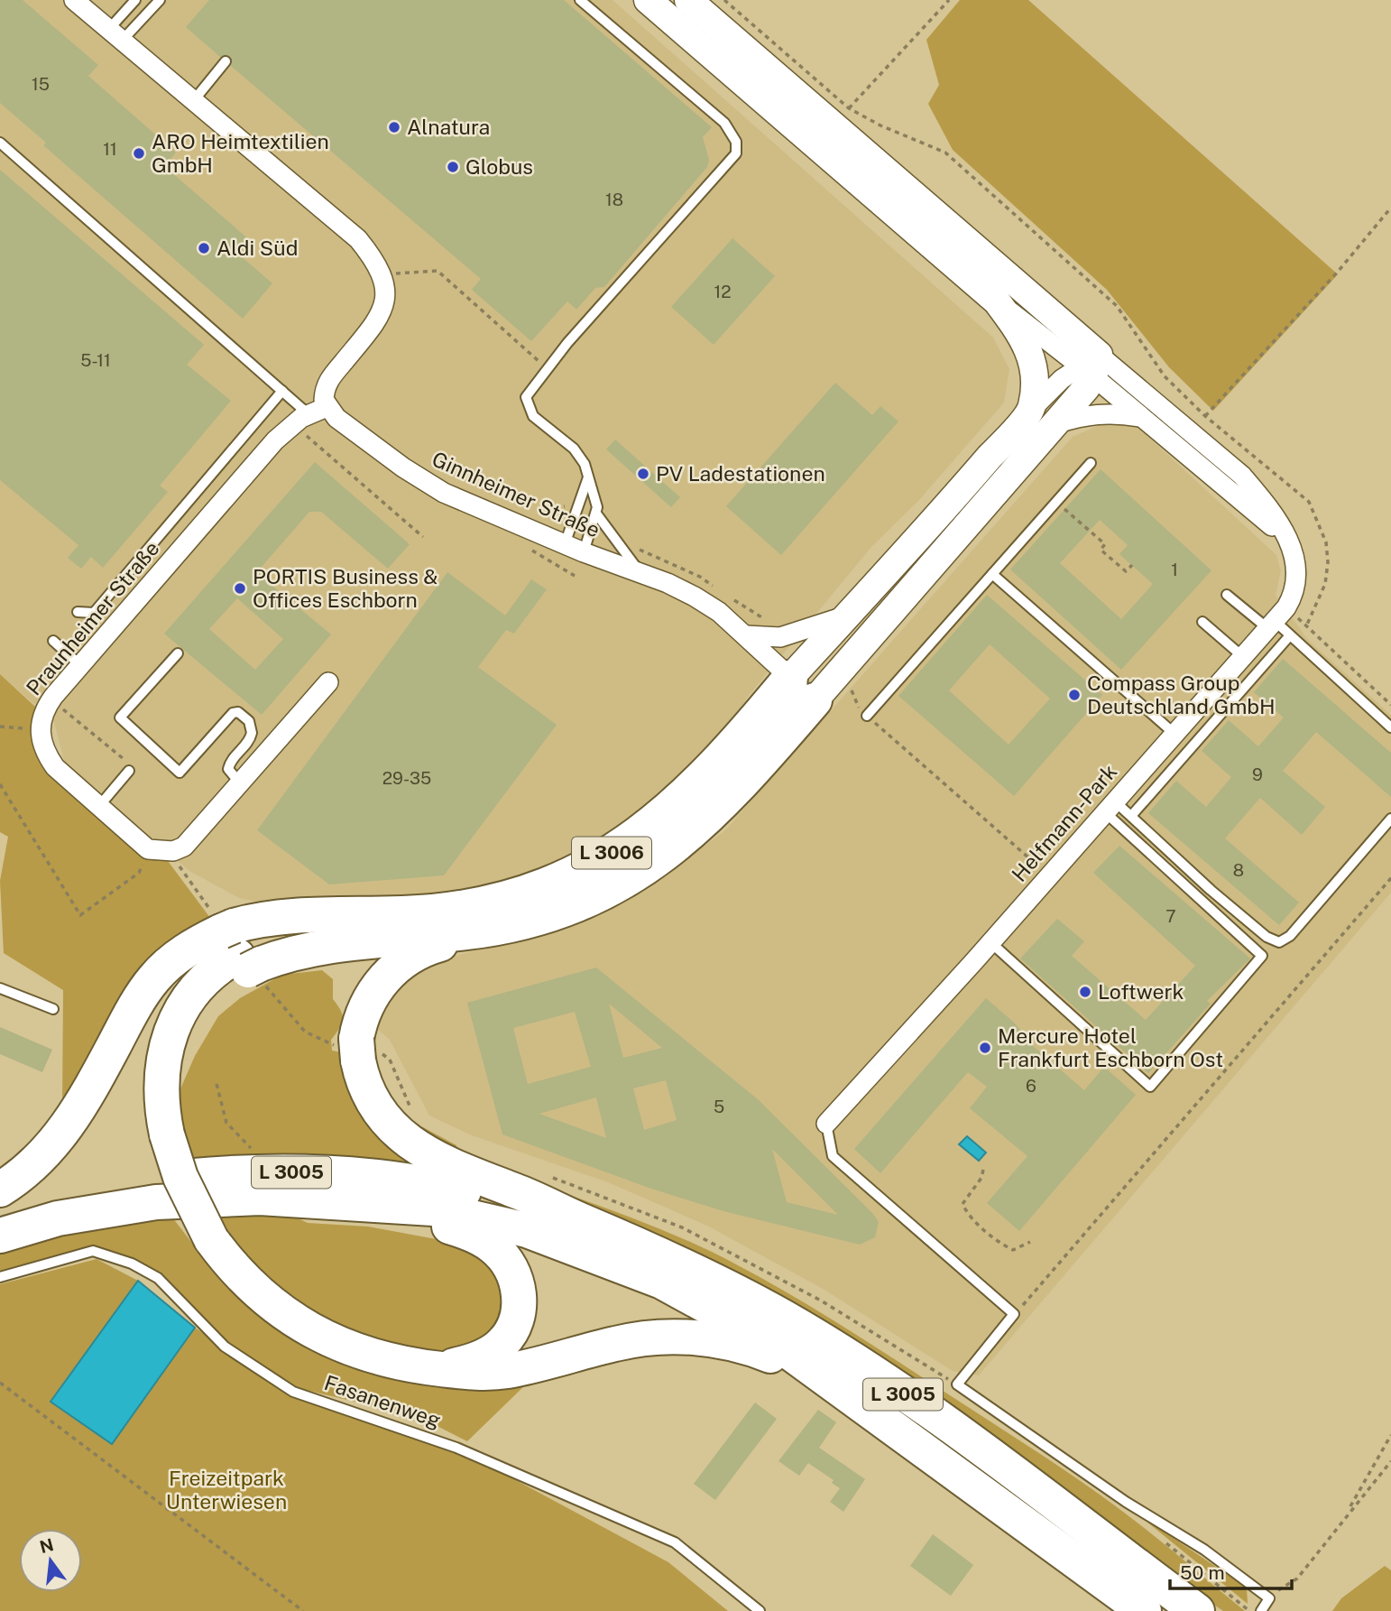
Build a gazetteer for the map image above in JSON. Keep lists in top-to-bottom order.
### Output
{
  "streets": {
    "highway": ["L 3006", "L 3005"],
    "street": ["Ginnheimer Straße", "Praunheimer Straße", "Helfmann-Park"],
    "lane": ["Fasanenweg"]
  },
  "crossings": [
    ["Ginnheimer Straße", "Praunheimer Straße"],
    ["Ginnheimer Straße", "L 3006"],
    ["Helfmann-Park", "L 3006"]
  ],
  "parks": ["Freizeitpark Unterwiesen"],
  "places": [
    "Alnatura",
    "ARO Heimtextilien GmbH",
    "Globus",
    "Aldi Süd",
    "PV Ladestationen",
    "PORTIS Business & Offices Eschborn",
    "Compass Group Deutschland GmbH",
    "Loftwerk",
    "Mercure Hotel Frankfurt Eschborn Ost"
  ],
  "house_numbers": [
    "15",
    "11",
    "18",
    "12",
    "5-11",
    "1",
    "9",
    "29-35",
    "8",
    "7",
    "6",
    "5"
  ],
  "scale_bar": "50 m",
  "north": "top"
}
